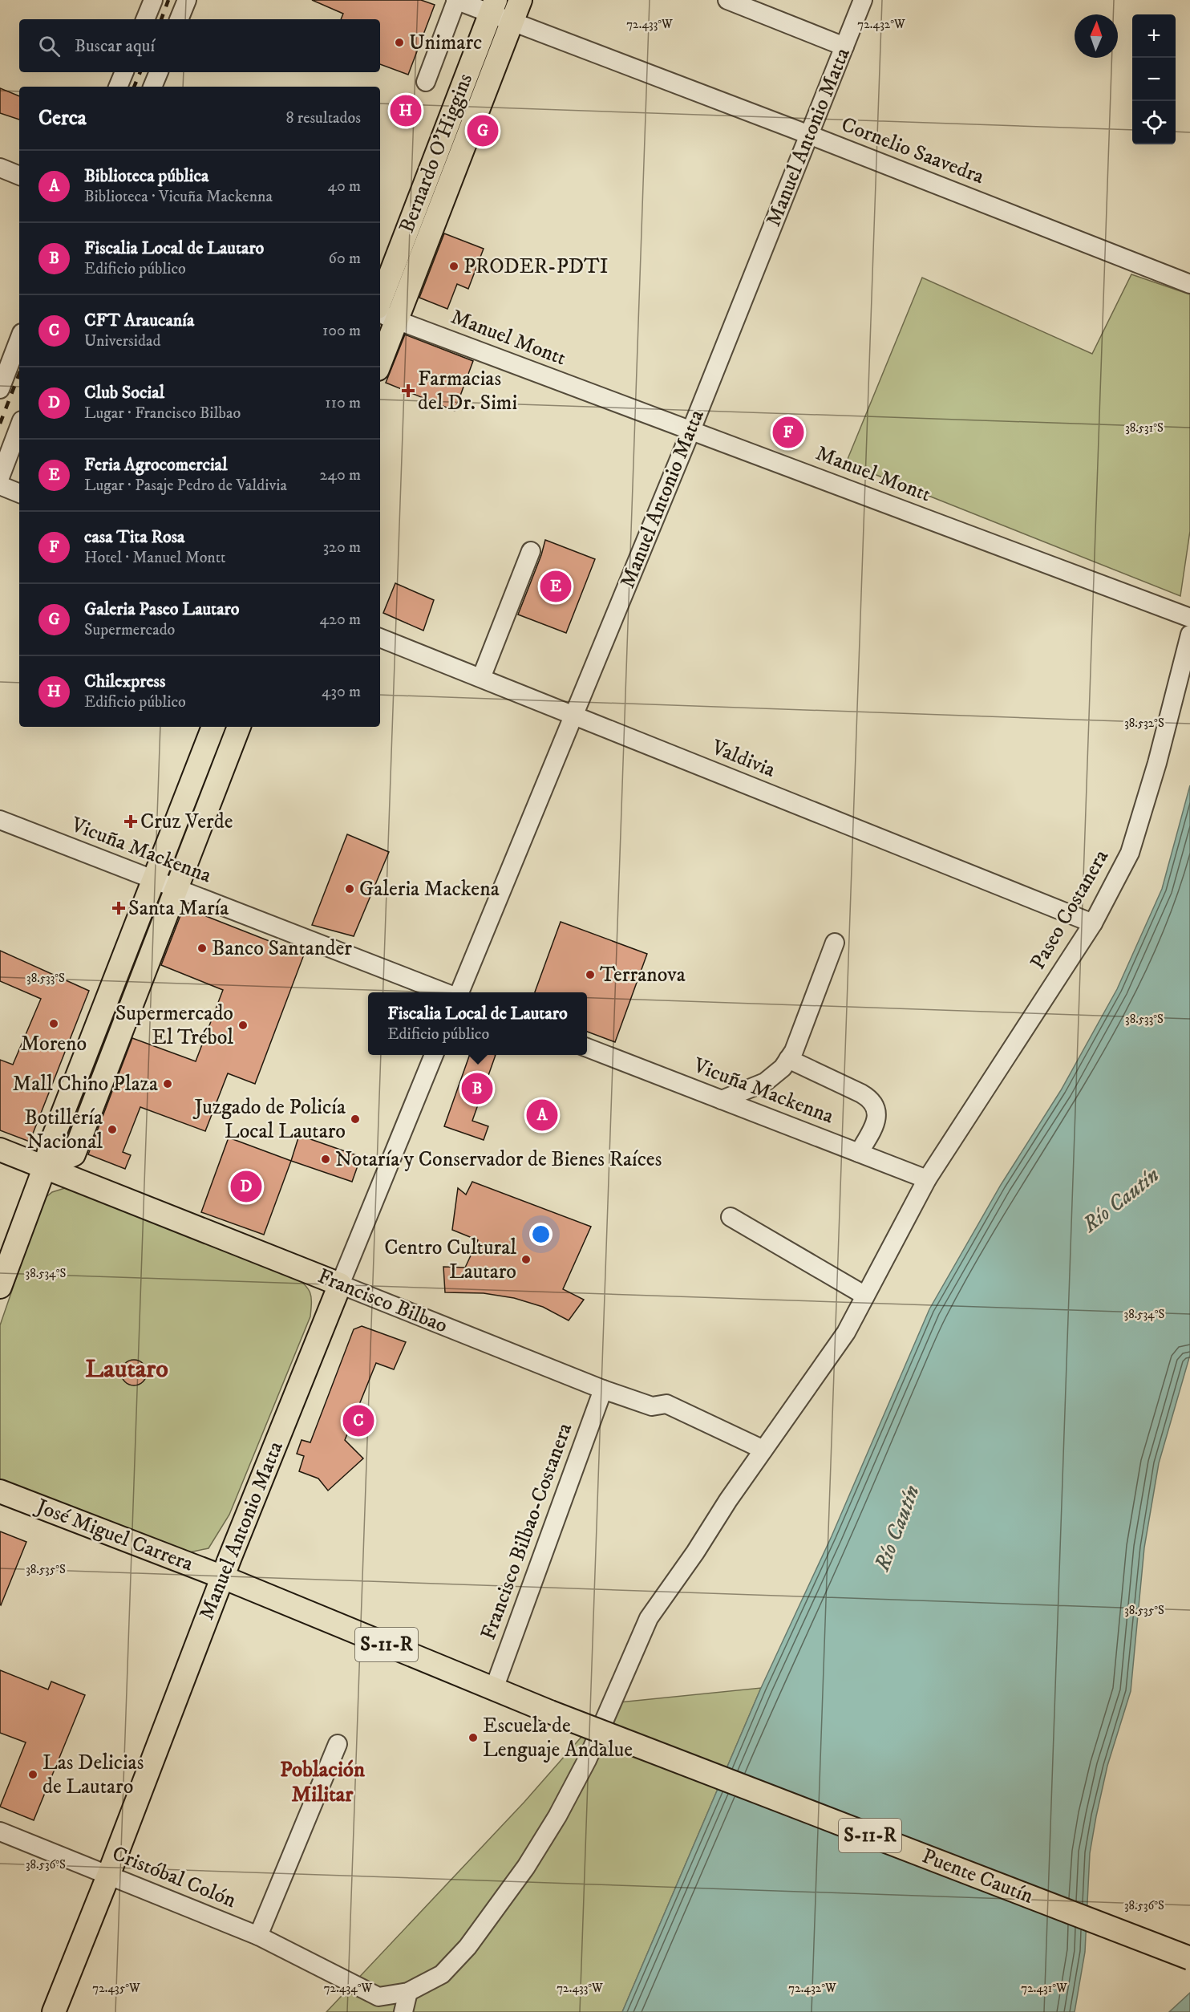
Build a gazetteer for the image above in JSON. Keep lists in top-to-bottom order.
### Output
{
  "streets": {
    "main road": [
      "Manuel Antonio Matta",
      "Bernardo O'Higgins",
      "Francisco Bilbao",
      "José Miguel Carrera",
      "S-11-R",
      "Puente Cautín"
    ],
    "street": [
      "Cornelio Saavedra",
      "Manuel Montt",
      "Valdivia",
      "Vicuña Mackenna",
      "Paseo Costanera",
      "Francisco Bilbao-Costanera",
      "Cristóbal Colón"
    ]
  },
  "crossings": [
    ["Manuel Antonio Matta", "Cornelio Saavedra"],
    ["Manuel Antonio Matta", "Manuel Montt"],
    ["Manuel Antonio Matta", "Valdivia"],
    ["Manuel Antonio Matta", "Francisco Bilbao"],
    ["Manuel Antonio Matta", "José Miguel Carrera"],
    ["Manuel Antonio Matta", "Cristóbal Colón"],
    ["Cornelio Saavedra", "Bernardo O'Higgins"],
    ["Bernardo O'Higgins", "Manuel Montt"],
    ["Valdivia", "Paseo Costanera"],
    ["Vicuña Mackenna", "Paseo Costanera"],
    ["Paseo Costanera", "Francisco Bilbao"],
    ["Paseo Costanera", "Cristóbal Colón"],
    ["Francisco Bilbao", "Francisco Bilbao-Costanera"],
    ["Francisco Bilbao", "Cristóbal Colón"],
    ["Francisco Bilbao-Costanera", "José Miguel Carrera"],
    ["José Miguel Carrera", "Puente Cautín"]
  ],
  "districts": ["Lautaro", "Población Militar"],
  "water": ["Río Cautín"],
  "places": {
    "other": [
      "Unimarc",
      "PRODER-PDTI",
      "Galeria Mackena",
      "Banco Santander",
      "Terranova",
      "Moreno",
      "Supermercado El Trébol",
      "Mall Chino Plaza",
      "Juzgado de Policía Local Lautaro",
      "Botillería Nacional",
      "Notaría y Conservador de Bienes Raíces",
      "Centro Cultural Lautaro",
      "Escuela de Lenguaje Andalue",
      "Las Delicias de Lautaro"
    ],
    "health": ["Farmacias del Dr. Simi", "Cruz Verde", "Santa María"]
  },
  "north": "top",
  "page": {
    "map_buttons": ["+", "−"],
    "search": "Buscar aquí",
    "heading": ["Cerca", "8 resultados"],
    "pins": [
      "H",
      "G",
      "F",
      "E",
      "B",
      "A",
      "D",
      "C"
    ],
    "list": [
      {
        "mark": "A",
        "name": "Biblioteca pública",
        "note": "Biblioteca · Vicuña Mackenna",
        "value": "40 m"
      },
      {
        "mark": "B",
        "name": "Fiscalia Local de Lautaro",
        "note": "Edificio público",
        "value": "60 m"
      },
      {
        "mark": "C",
        "name": "CFT Araucanía",
        "note": "Universidad",
        "value": "100 m"
      },
      {
        "mark": "D",
        "name": "Club Social",
        "note": "Lugar · Francisco Bilbao",
        "value": "110 m"
      },
      {
        "mark": "E",
        "name": "Feria Agrocomercial",
        "note": "Lugar · Pasaje Pedro de Valdivia",
        "value": "240 m"
      },
      {
        "mark": "F",
        "name": "casa Tita Rosa",
        "note": "Hotel · Manuel Montt",
        "value": "320 m"
      },
      {
        "mark": "G",
        "name": "Galeria Paseo Lautaro",
        "note": "Supermercado",
        "value": "420 m"
      },
      {
        "mark": "H",
        "name": "Chilexpress",
        "note": "Edificio público",
        "value": "430 m"
      }
    ],
    "popup": ["Fiscalia Local de Lautaro", "Edificio público"]
  },
  "coordinates": [
    "72.433°W",
    "72.432°W",
    "38.531°S",
    "38.532°S",
    "38.533°S",
    "38.534°S",
    "38.535°S",
    "38.536°S",
    "72.435°W",
    "72.434°W",
    "72.431°W"
  ]
}
